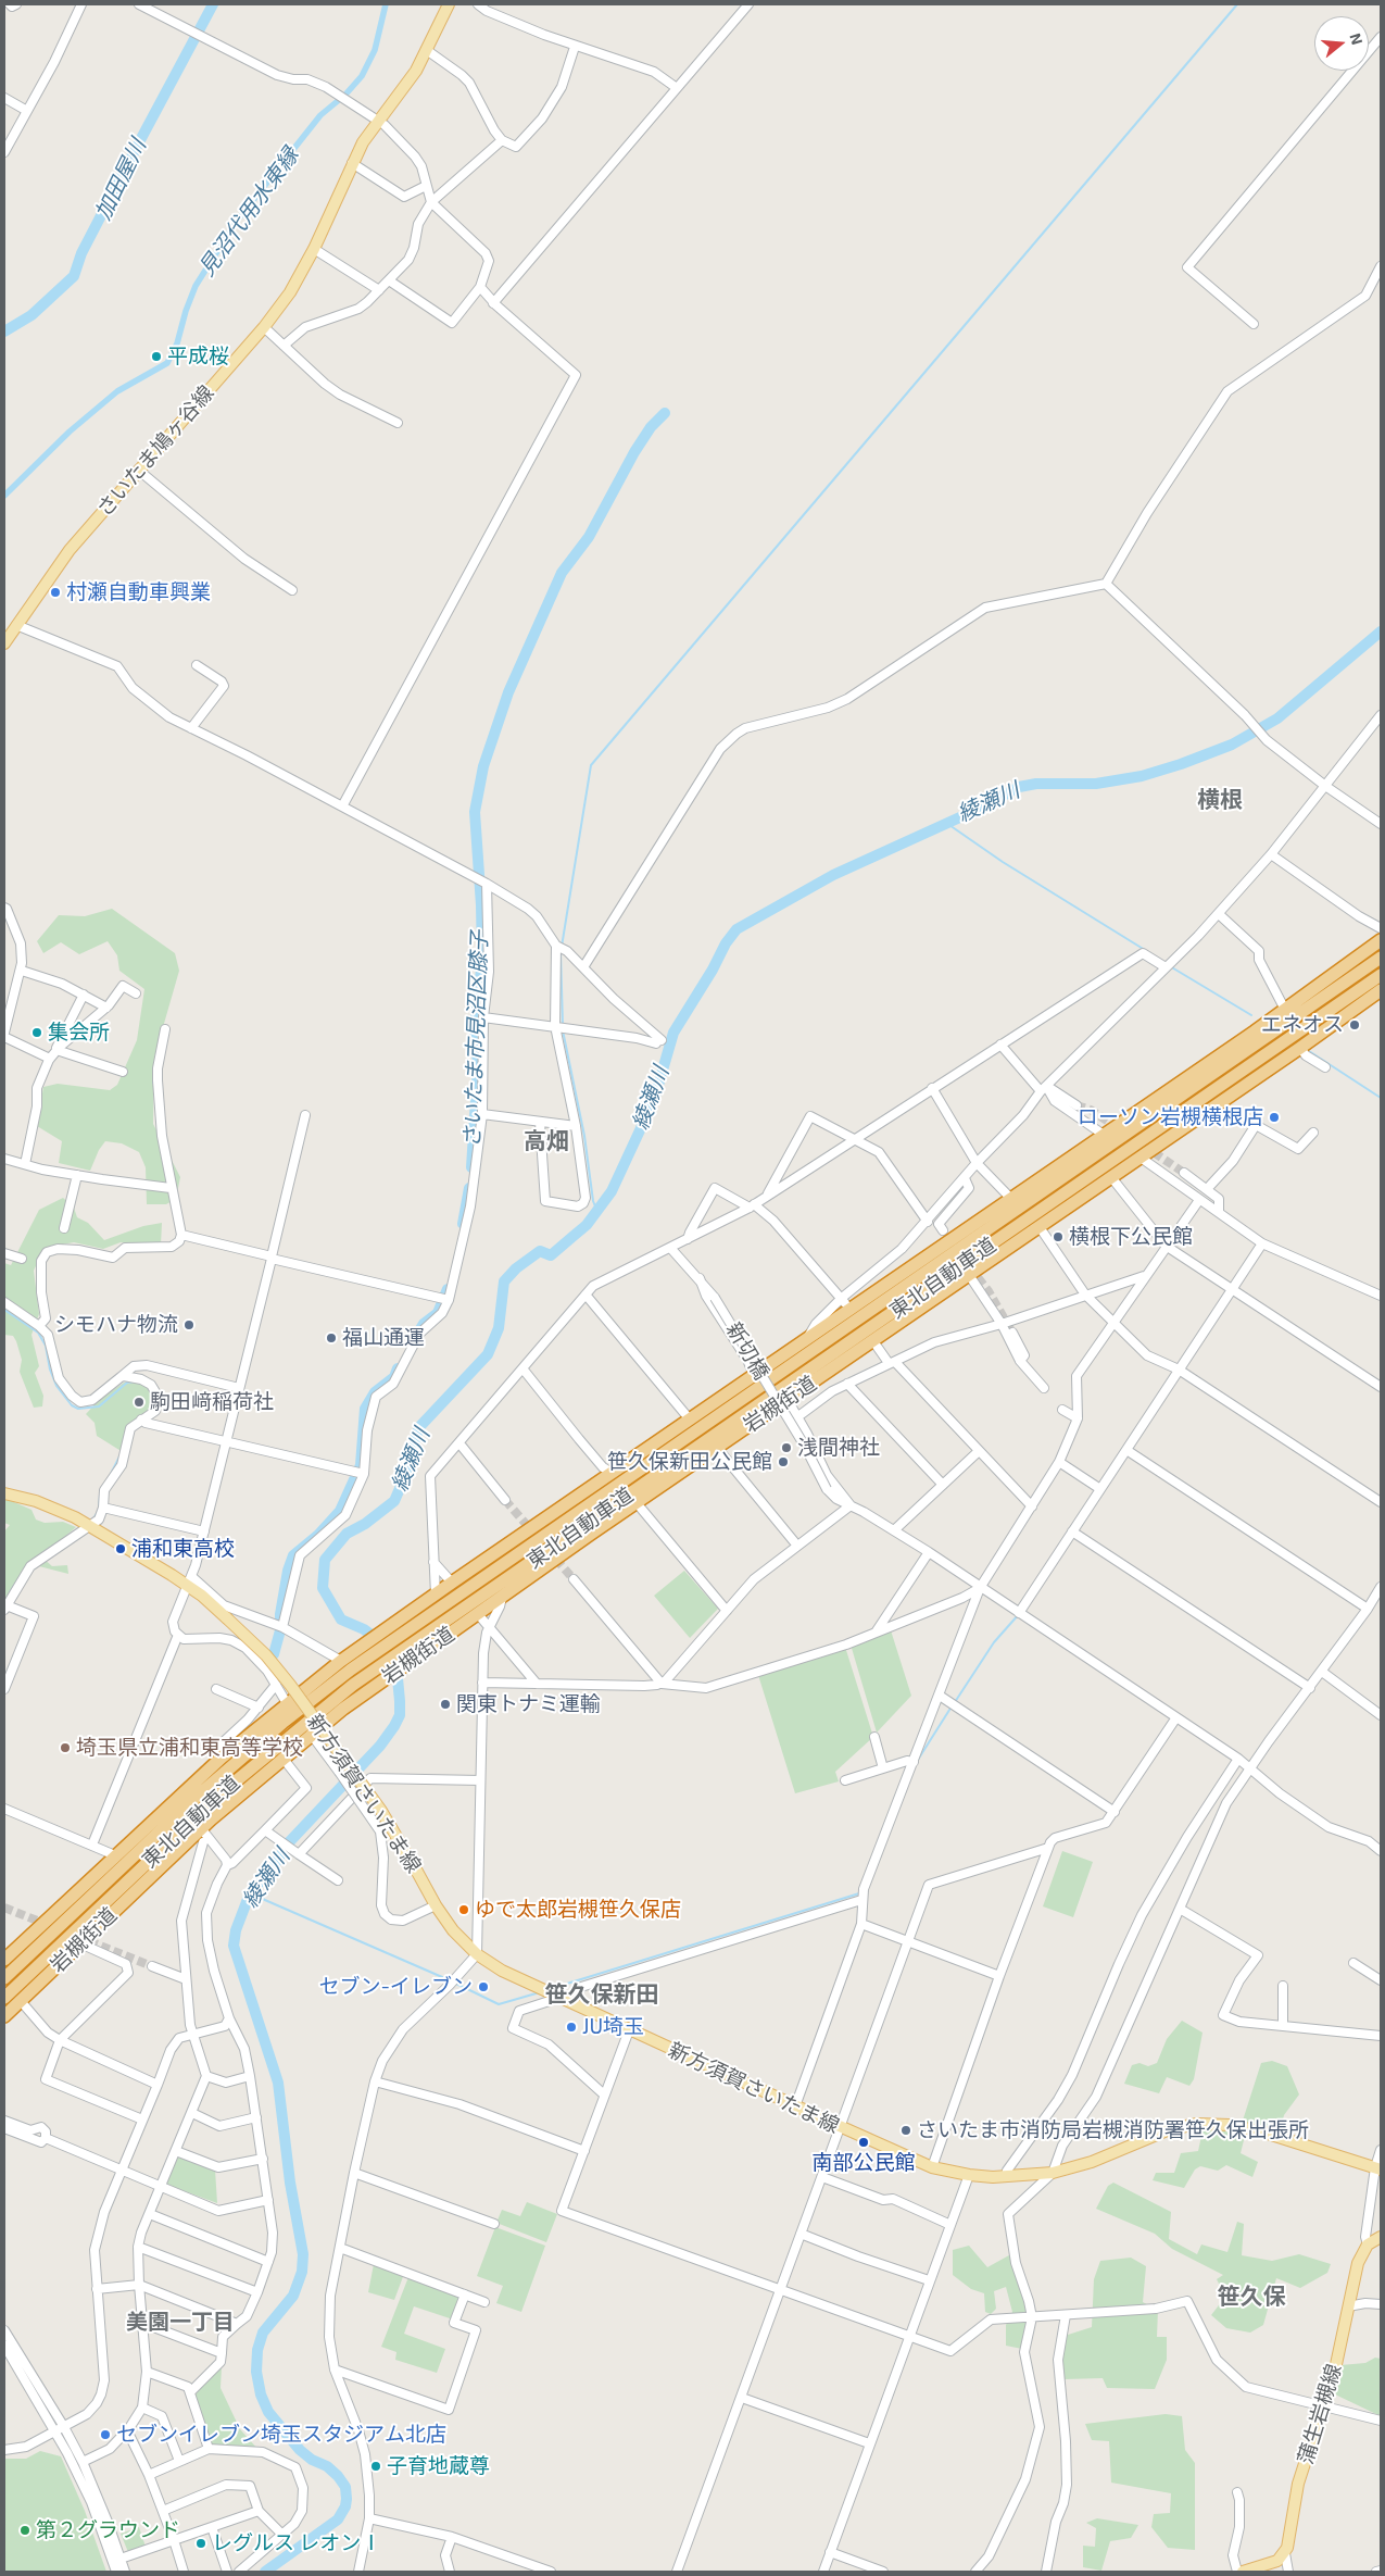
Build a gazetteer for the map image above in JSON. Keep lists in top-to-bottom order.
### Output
{
  "streets": {
    "highway": ["東北自動車道", "岩槻街道"],
    "main road": ["さいたま鳩ヶ谷線", "新方須賀さいたま線", "蒲生岩槻線"],
    "street": ["新切橋"]
  },
  "crossings": [
    ["東北自動車道", "岩槻街道"]
  ],
  "districts": [
    "横根",
    "高畑",
    "笹久保新田",
    "笹久保",
    "美園一丁目"
  ],
  "water": [
    "加田屋川",
    "見沼代用水東縁",
    "綾瀬川",
    "さいたま市見沼区膝子"
  ],
  "places": [
    "平成桜",
    "村瀬自動車興業",
    "エネオス",
    "集会所",
    "ローソン岩槻横根店",
    "横根下公民館",
    "シモハナ物流",
    "福山通運",
    "駒田﨑稲荷社",
    "浅間神社",
    "笹久保新田公民館",
    "浦和東高校",
    "関東トナミ運輸",
    "埼玉県立浦和東高等学校",
    "ゆで太郎岩槻笹久保店",
    "セブン-イレブン",
    "JU埼玉",
    "さいたま市消防局岩槻消防署笹久保出張所",
    "南部公民館",
    "セブンイレブン埼玉スタジアム北店",
    "子育地蔵尊",
    "第２グラウンド",
    "レグルス レオンⅠ"
  ],
  "north": "right"
}
